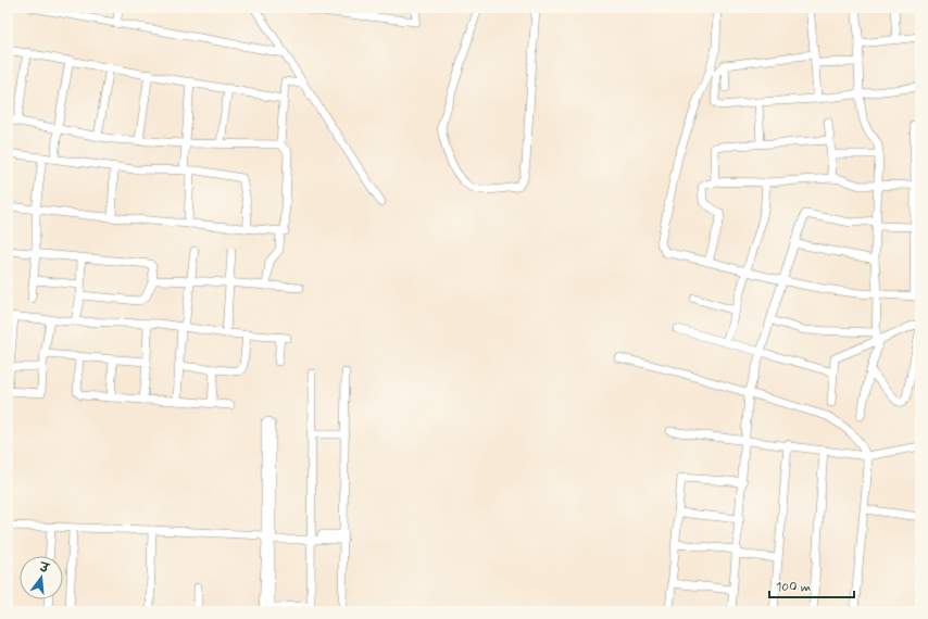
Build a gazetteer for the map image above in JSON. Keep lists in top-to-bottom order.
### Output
{
  "scale_bar": "100 m",
  "north": "top"
}
